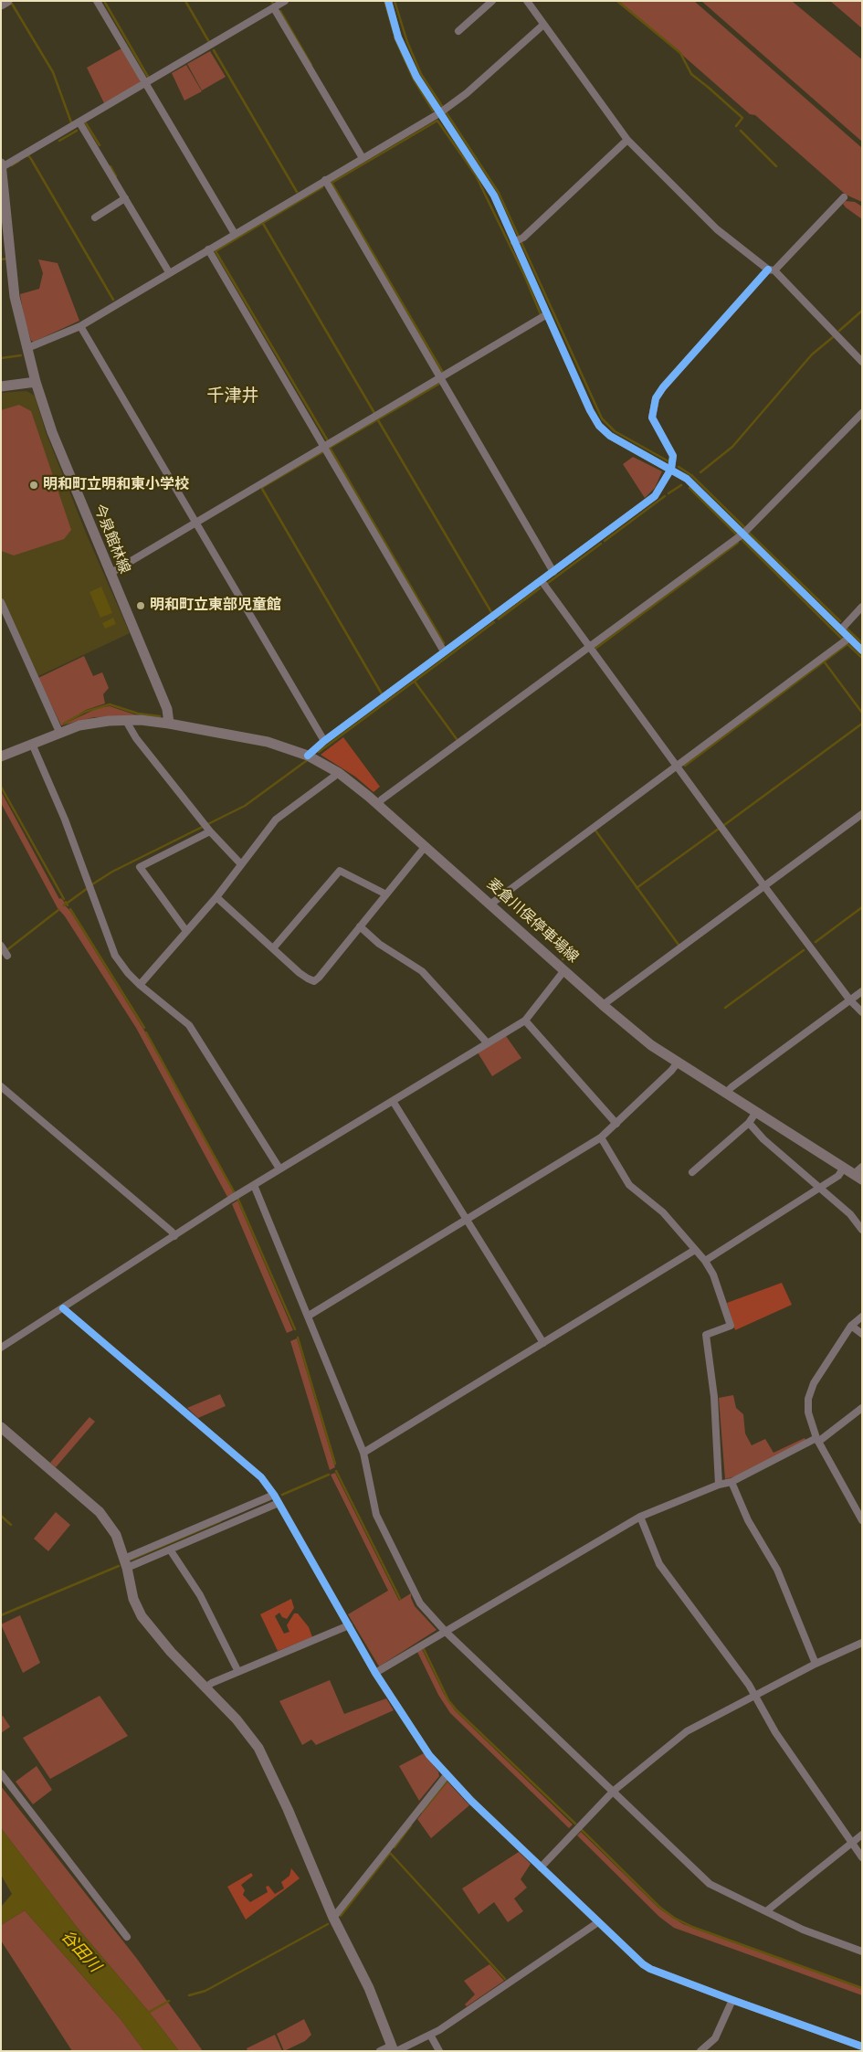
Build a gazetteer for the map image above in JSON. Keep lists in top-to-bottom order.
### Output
{
  "streets": {
    "main road": ["今泉館林線", "麦倉川俣停車場線"]
  },
  "crossings": [
    ["今泉館林線", "麦倉川俣停車場線"]
  ],
  "districts": ["千津井"],
  "water": ["谷田川"],
  "places": ["明和町立明和東小学校", "明和町立東部児童館"]
}
